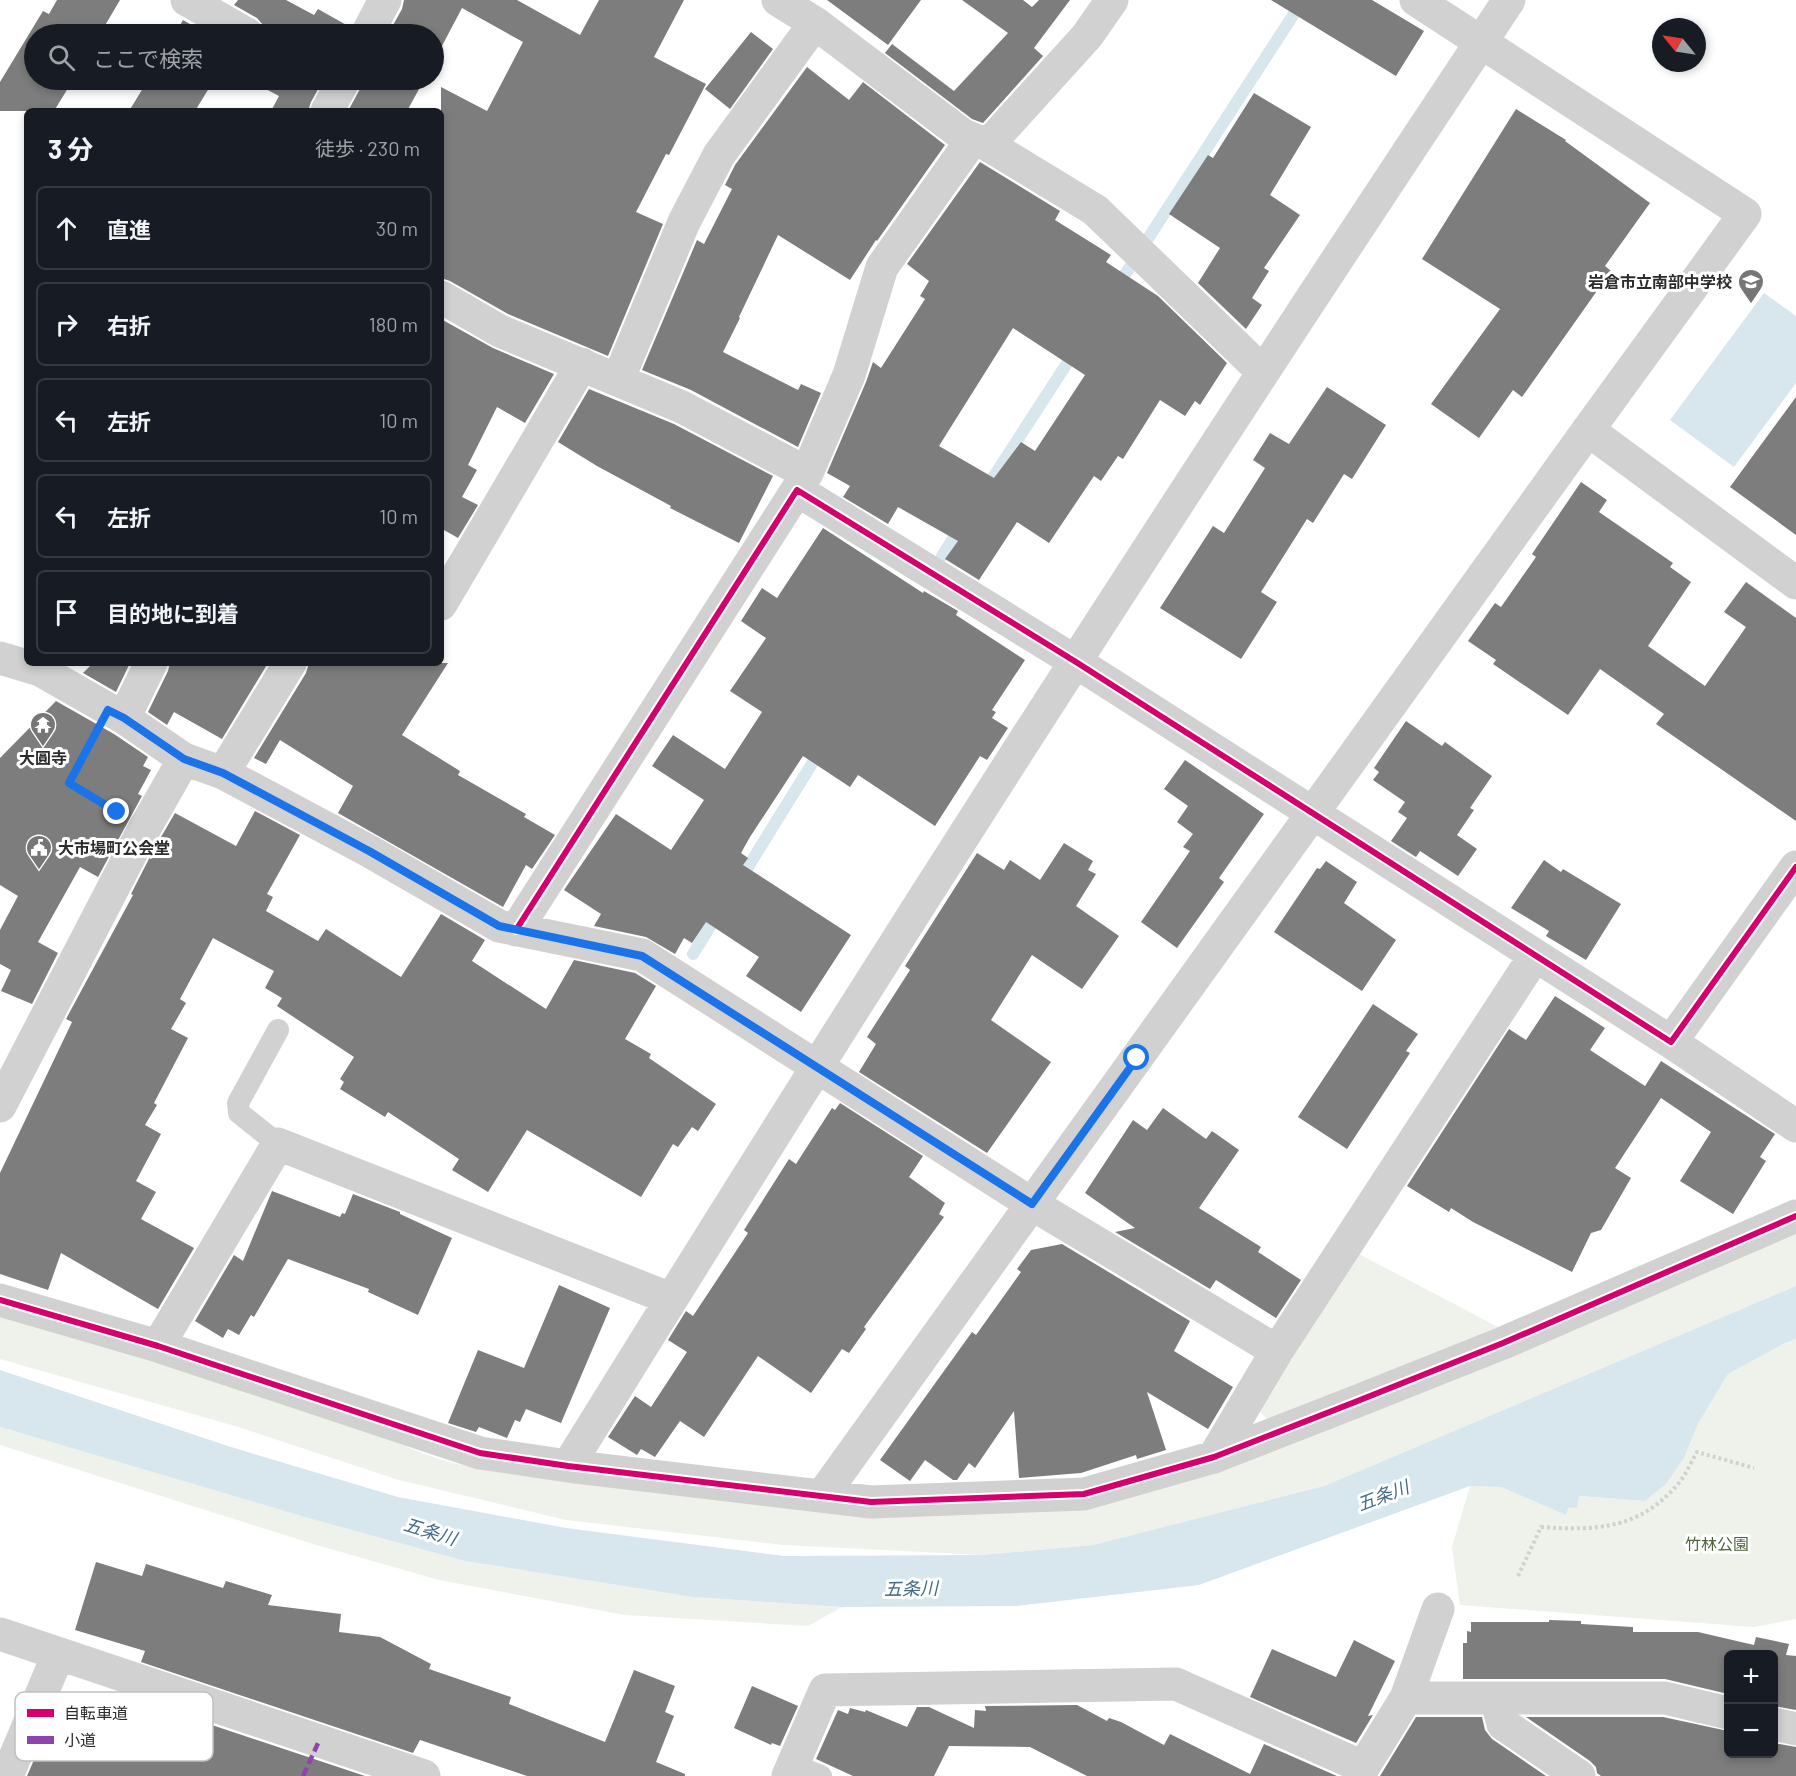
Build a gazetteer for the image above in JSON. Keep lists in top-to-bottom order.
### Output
{
  "water": ["五条川"],
  "parks": ["竹林公園"],
  "places": {
    "school or university": ["岩倉市立南部中学校"],
    "temple": ["大圓寺"],
    "public building": ["大市場町公会堂"]
  },
  "legend": ["自転車道", "小道"],
  "north": "top left",
  "page": {
    "search": "ここで検索",
    "heading": ["3 分", "徒歩 · 230 m"],
    "list": [
      ["直進", "30 m"],
      ["右折", "180 m"],
      ["左折", "10 m"],
      ["左折", "10 m"],
      "目的地に到着"
    ],
    "map_buttons": ["+", "−"]
  }
}
